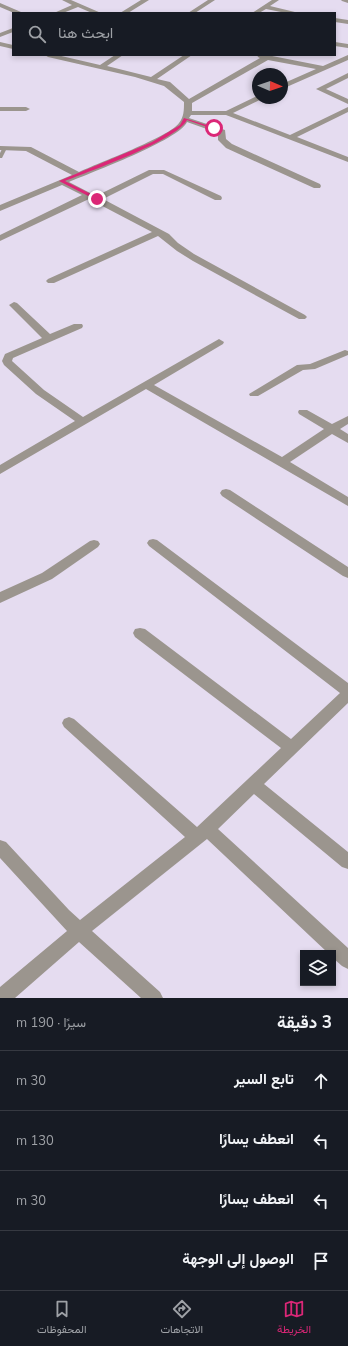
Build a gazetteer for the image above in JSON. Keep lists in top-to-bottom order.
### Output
{
  "north": "right",
  "page": {
    "search": "ابحث هنا",
    "heading": ["3 دقيقة", "سيرًا · 190 m"],
    "list": [
      ["تابع السير", "30 m"],
      ["انعطف يسارًا", "130 m"],
      ["انعطف يسارًا", "30 m"],
      "الوصول إلى الوجهة"
    ],
    "nav": ["الخريطة", "الاتجاهات", "المحفوظات"]
  }
}
